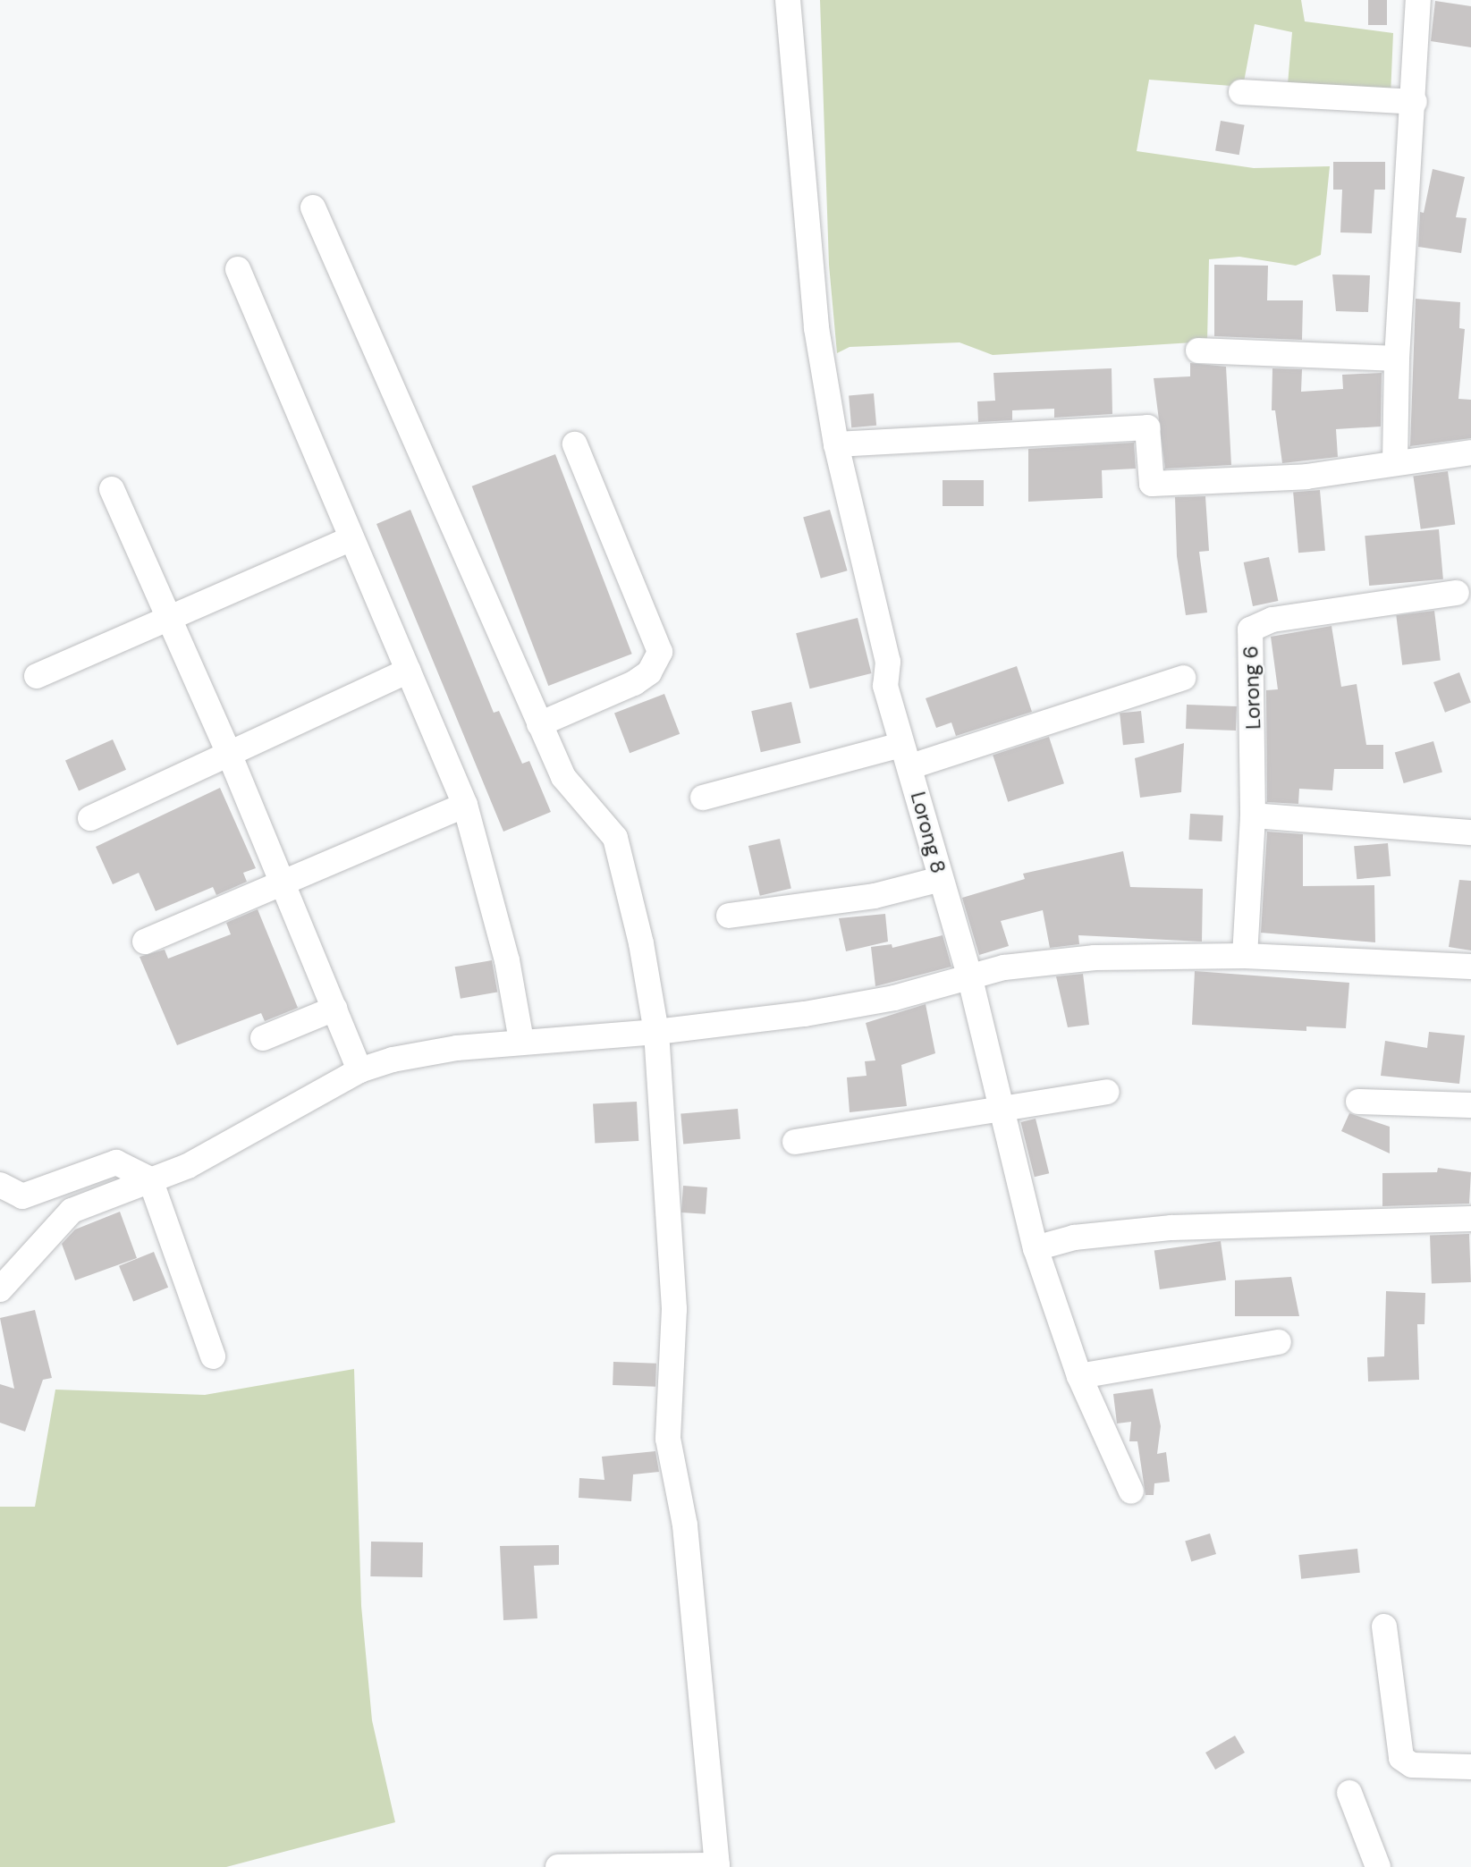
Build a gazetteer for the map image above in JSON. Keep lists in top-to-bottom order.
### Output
{
  "streets": {
    "street": ["Lorong 6", "Lorong 8"]
  }
}
